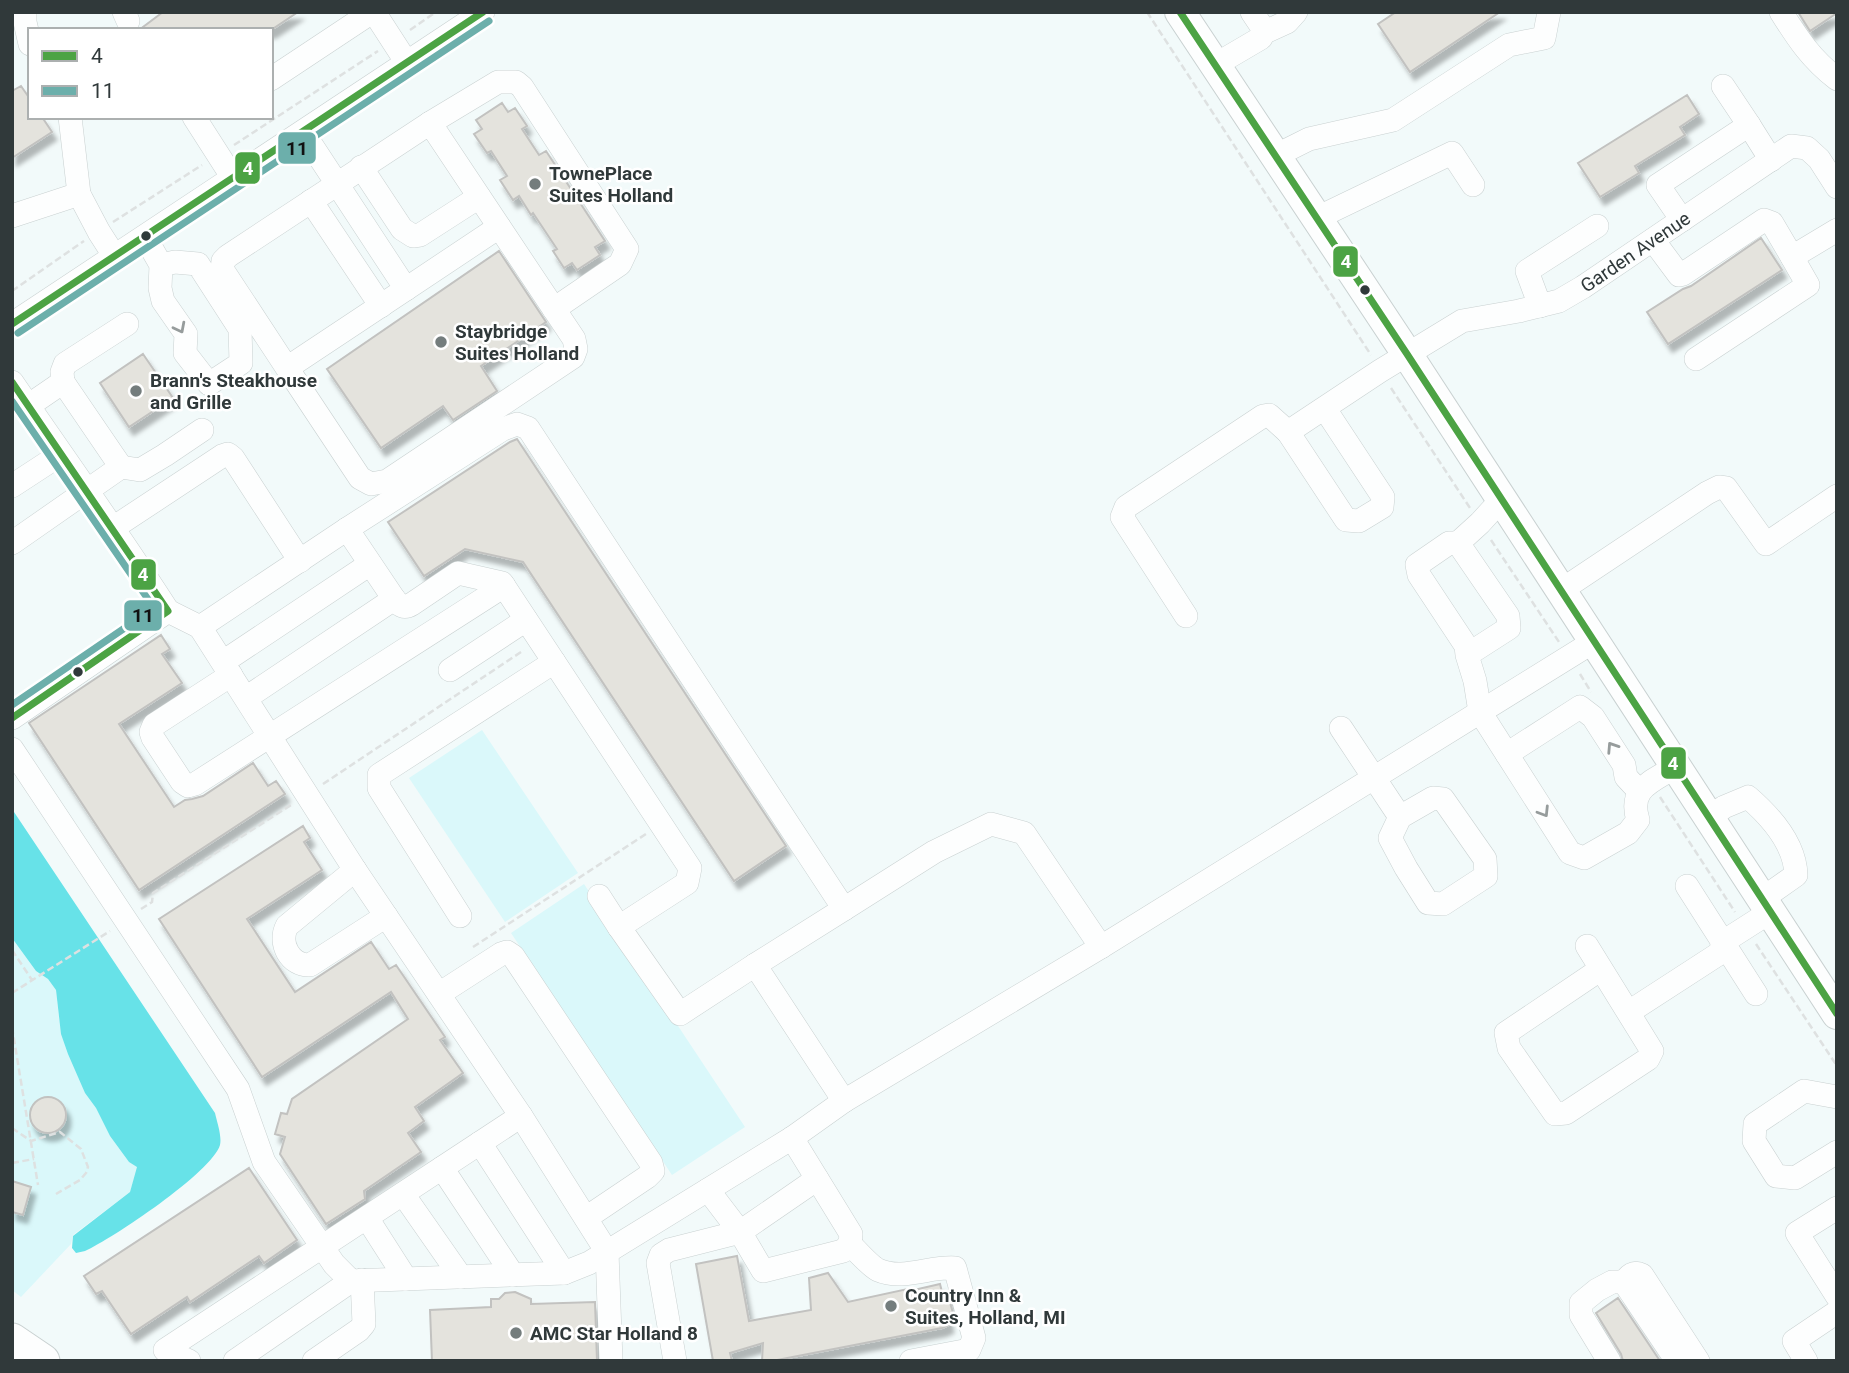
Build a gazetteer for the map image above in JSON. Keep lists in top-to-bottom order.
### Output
{
  "streets": {
    "street": ["Garden Avenue"]
  },
  "places": [
    "TownePlace Suites Holland",
    "Staybridge Suites Holland",
    "Brann's Steakhouse and Grille",
    "Country Inn & Suites, Holland, MI",
    "AMC Star Holland 8"
  ],
  "lines": ["transit line 4", "transit line 11"],
  "legend": ["4", "11"]
}
